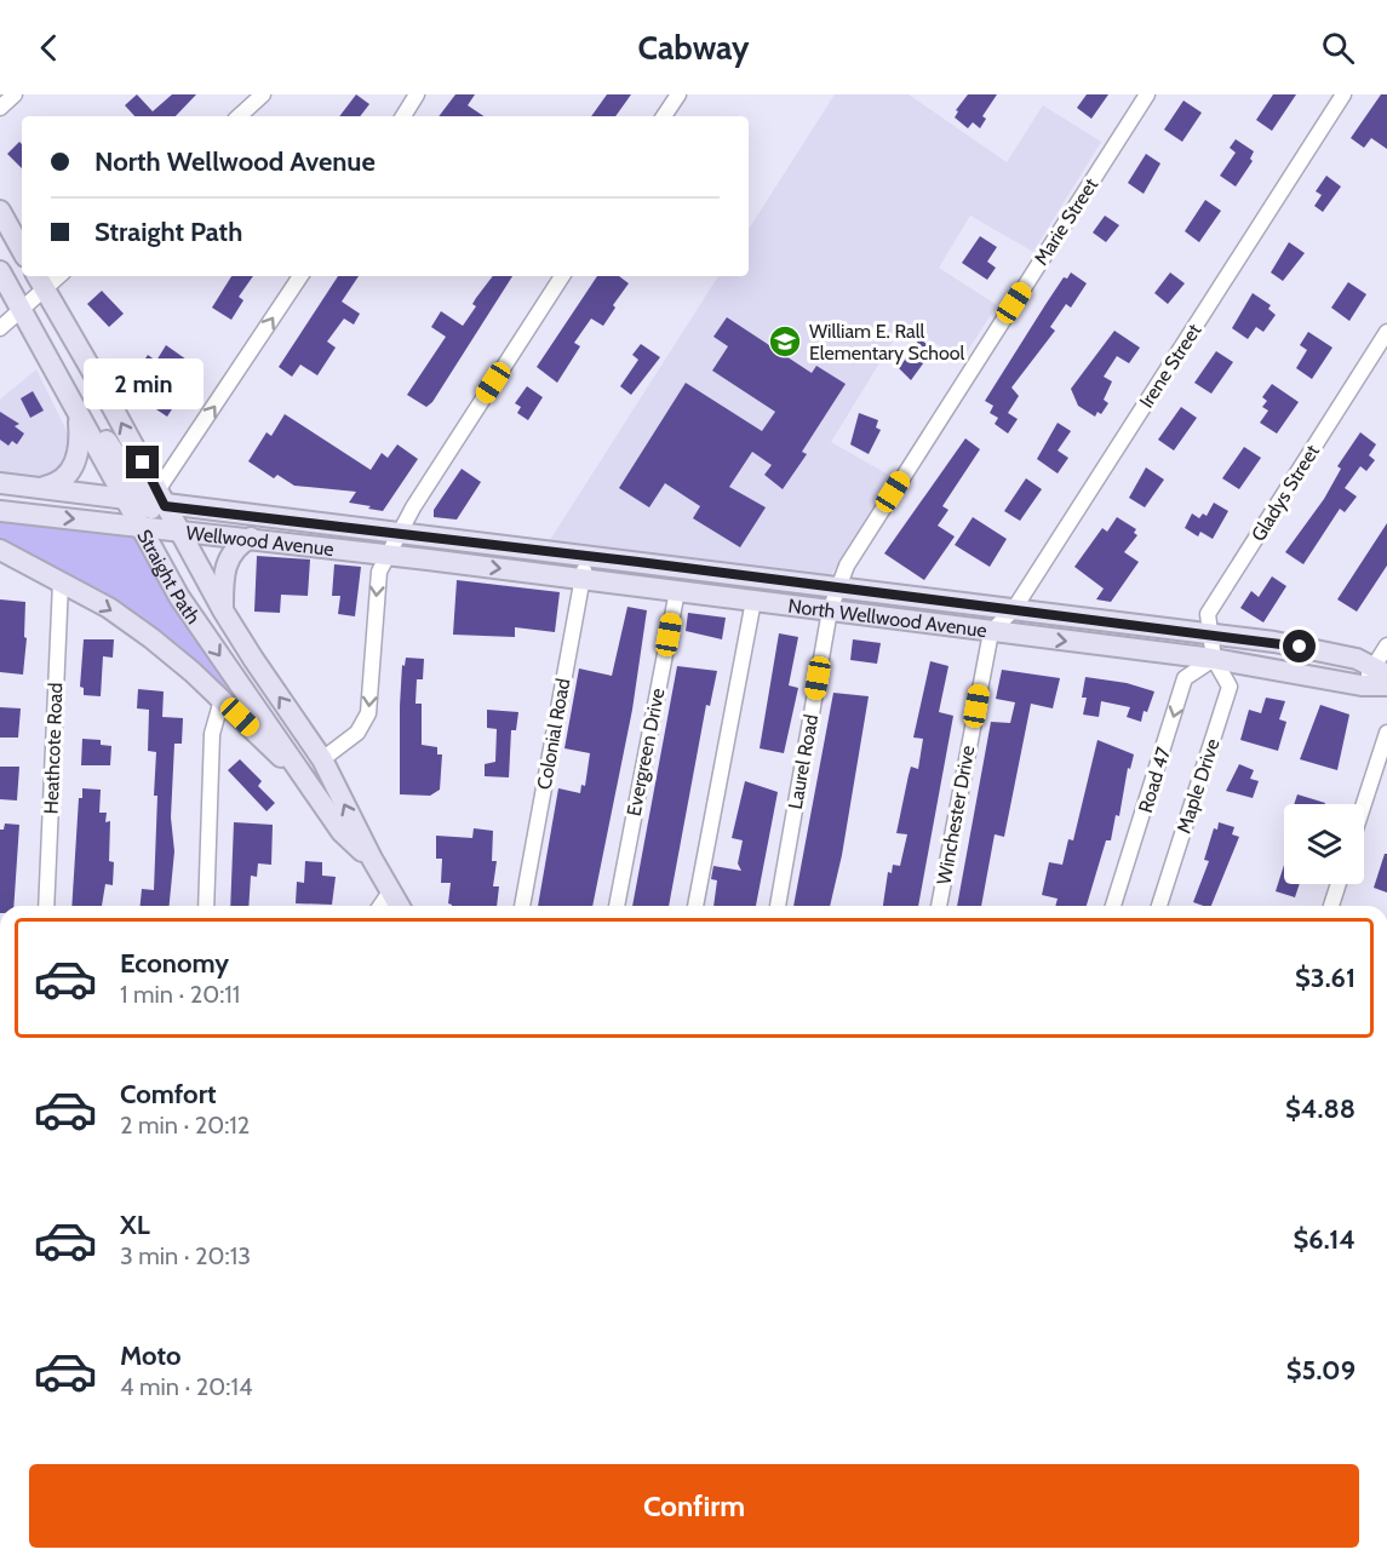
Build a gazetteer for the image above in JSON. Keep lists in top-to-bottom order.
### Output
{
  "streets": {
    "main road": ["Wellwood Avenue", "Straight Path", "North Wellwood Avenue"],
    "street": [
      "Marie Street",
      "Irene Street",
      "Gladys Street",
      "Colonial Road",
      "Heathcote Road",
      "Evergreen Drive",
      "Laurel Road",
      "Road 47",
      "Maple Drive",
      "Winchester Drive"
    ]
  },
  "crossings": [
    ["Marie Street", "North Wellwood Avenue"],
    ["Marie Street", "Laurel Road"],
    ["Irene Street", "North Wellwood Avenue"],
    ["Irene Street", "Winchester Drive"],
    ["Gladys Street", "North Wellwood Avenue"],
    ["Gladys Street", "Road 47"],
    ["Gladys Street", "Maple Drive"],
    ["Wellwood Avenue", "Straight Path"],
    ["Wellwood Avenue", "North Wellwood Avenue"],
    ["North Wellwood Avenue", "Colonial Road"],
    ["North Wellwood Avenue", "Evergreen Drive"],
    ["North Wellwood Avenue", "Laurel Road"],
    ["North Wellwood Avenue", "Road 47"],
    ["North Wellwood Avenue", "Maple Drive"],
    ["North Wellwood Avenue", "Winchester Drive"],
    ["Road 47", "Maple Drive"]
  ],
  "one_way": ["Road 47"],
  "places": {
    "school or university": ["William E. Rall Elementary School"]
  },
  "page": {
    "header": "Cabway",
    "banner": ["North Wellwood Avenue", "Straight Path"],
    "bubble": "2 min",
    "list": [
      {
        "name": "Economy",
        "note": "1 min · 20:11",
        "value": "$3.61"
      },
      {
        "name": "Comfort",
        "note": "2 min · 20:12",
        "value": "$4.88"
      },
      {
        "name": "XL",
        "note": "3 min · 20:13",
        "value": "$6.14"
      },
      {
        "name": "Moto",
        "note": "4 min · 20:14",
        "value": "$5.09"
      }
    ],
    "buttons": "Confirm"
  }
}
